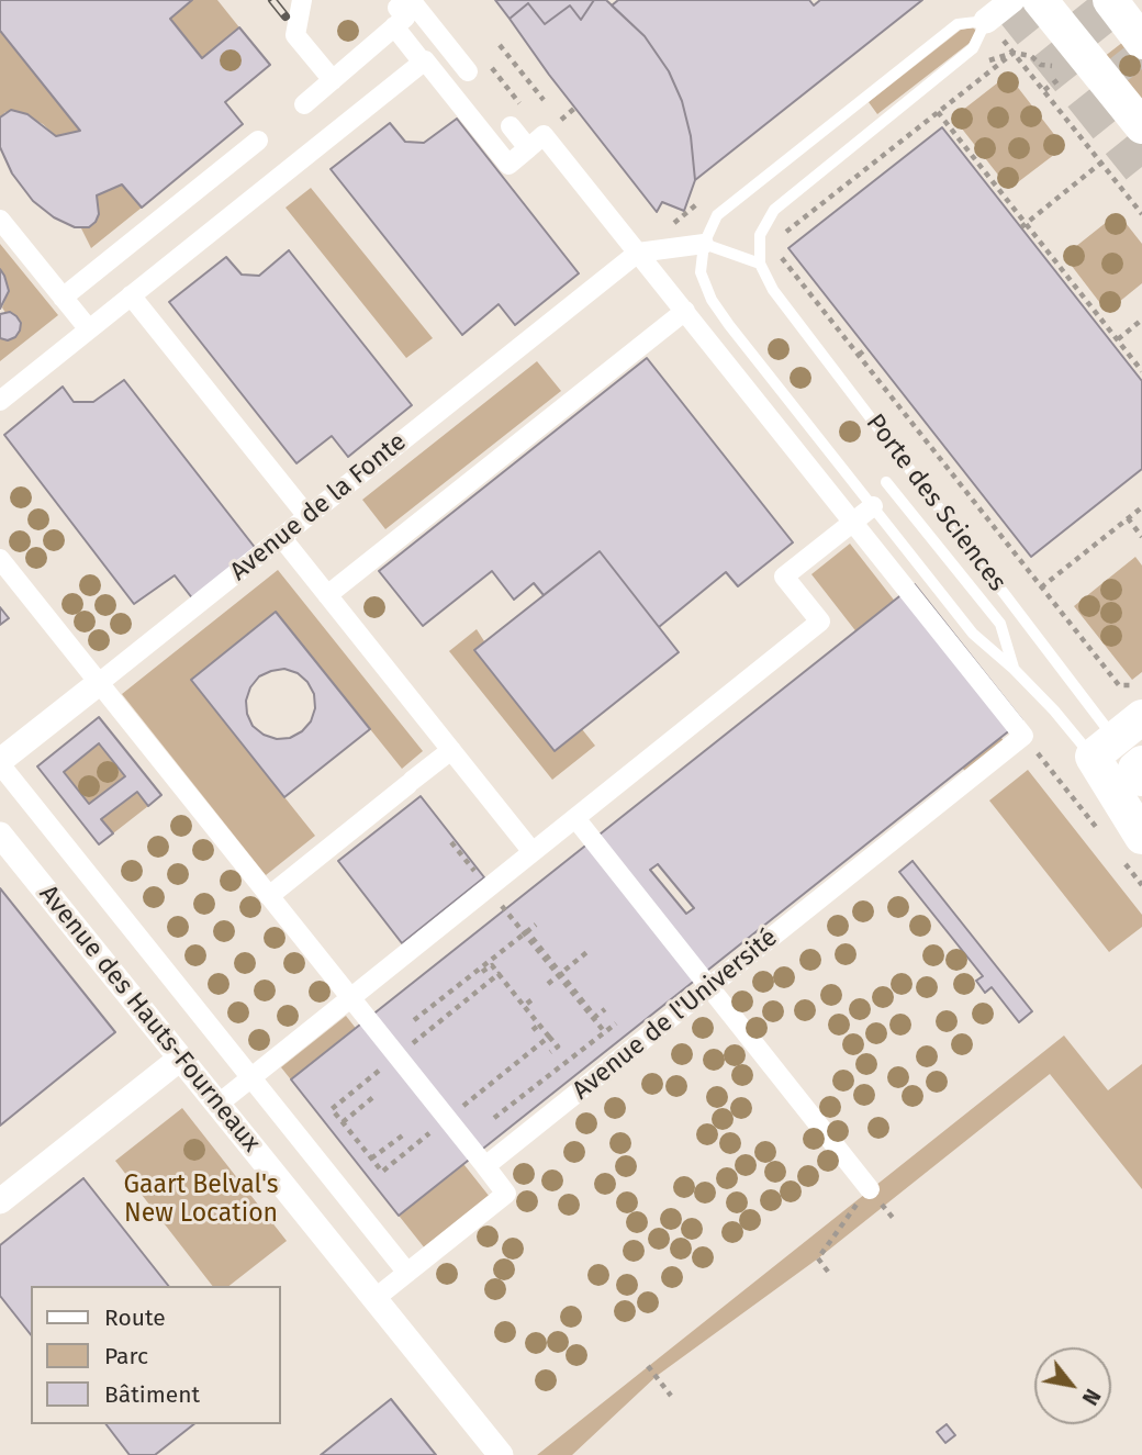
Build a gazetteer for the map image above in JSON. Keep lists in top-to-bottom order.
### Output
{
  "streets": {
    "main road": ["Porte des Sciences"],
    "street": ["Avenue de la Fonte", "Avenue de l'Université", "Avenue des Hauts-Fourneaux"]
  },
  "crossings": [
    ["Avenue de la Fonte", "Avenue des Hauts-Fourneaux"]
  ],
  "parks": ["Gaart Belval's New Location"],
  "legend": ["Route", "Parc", "Bâtiment"],
  "north": "bottom right"
}
